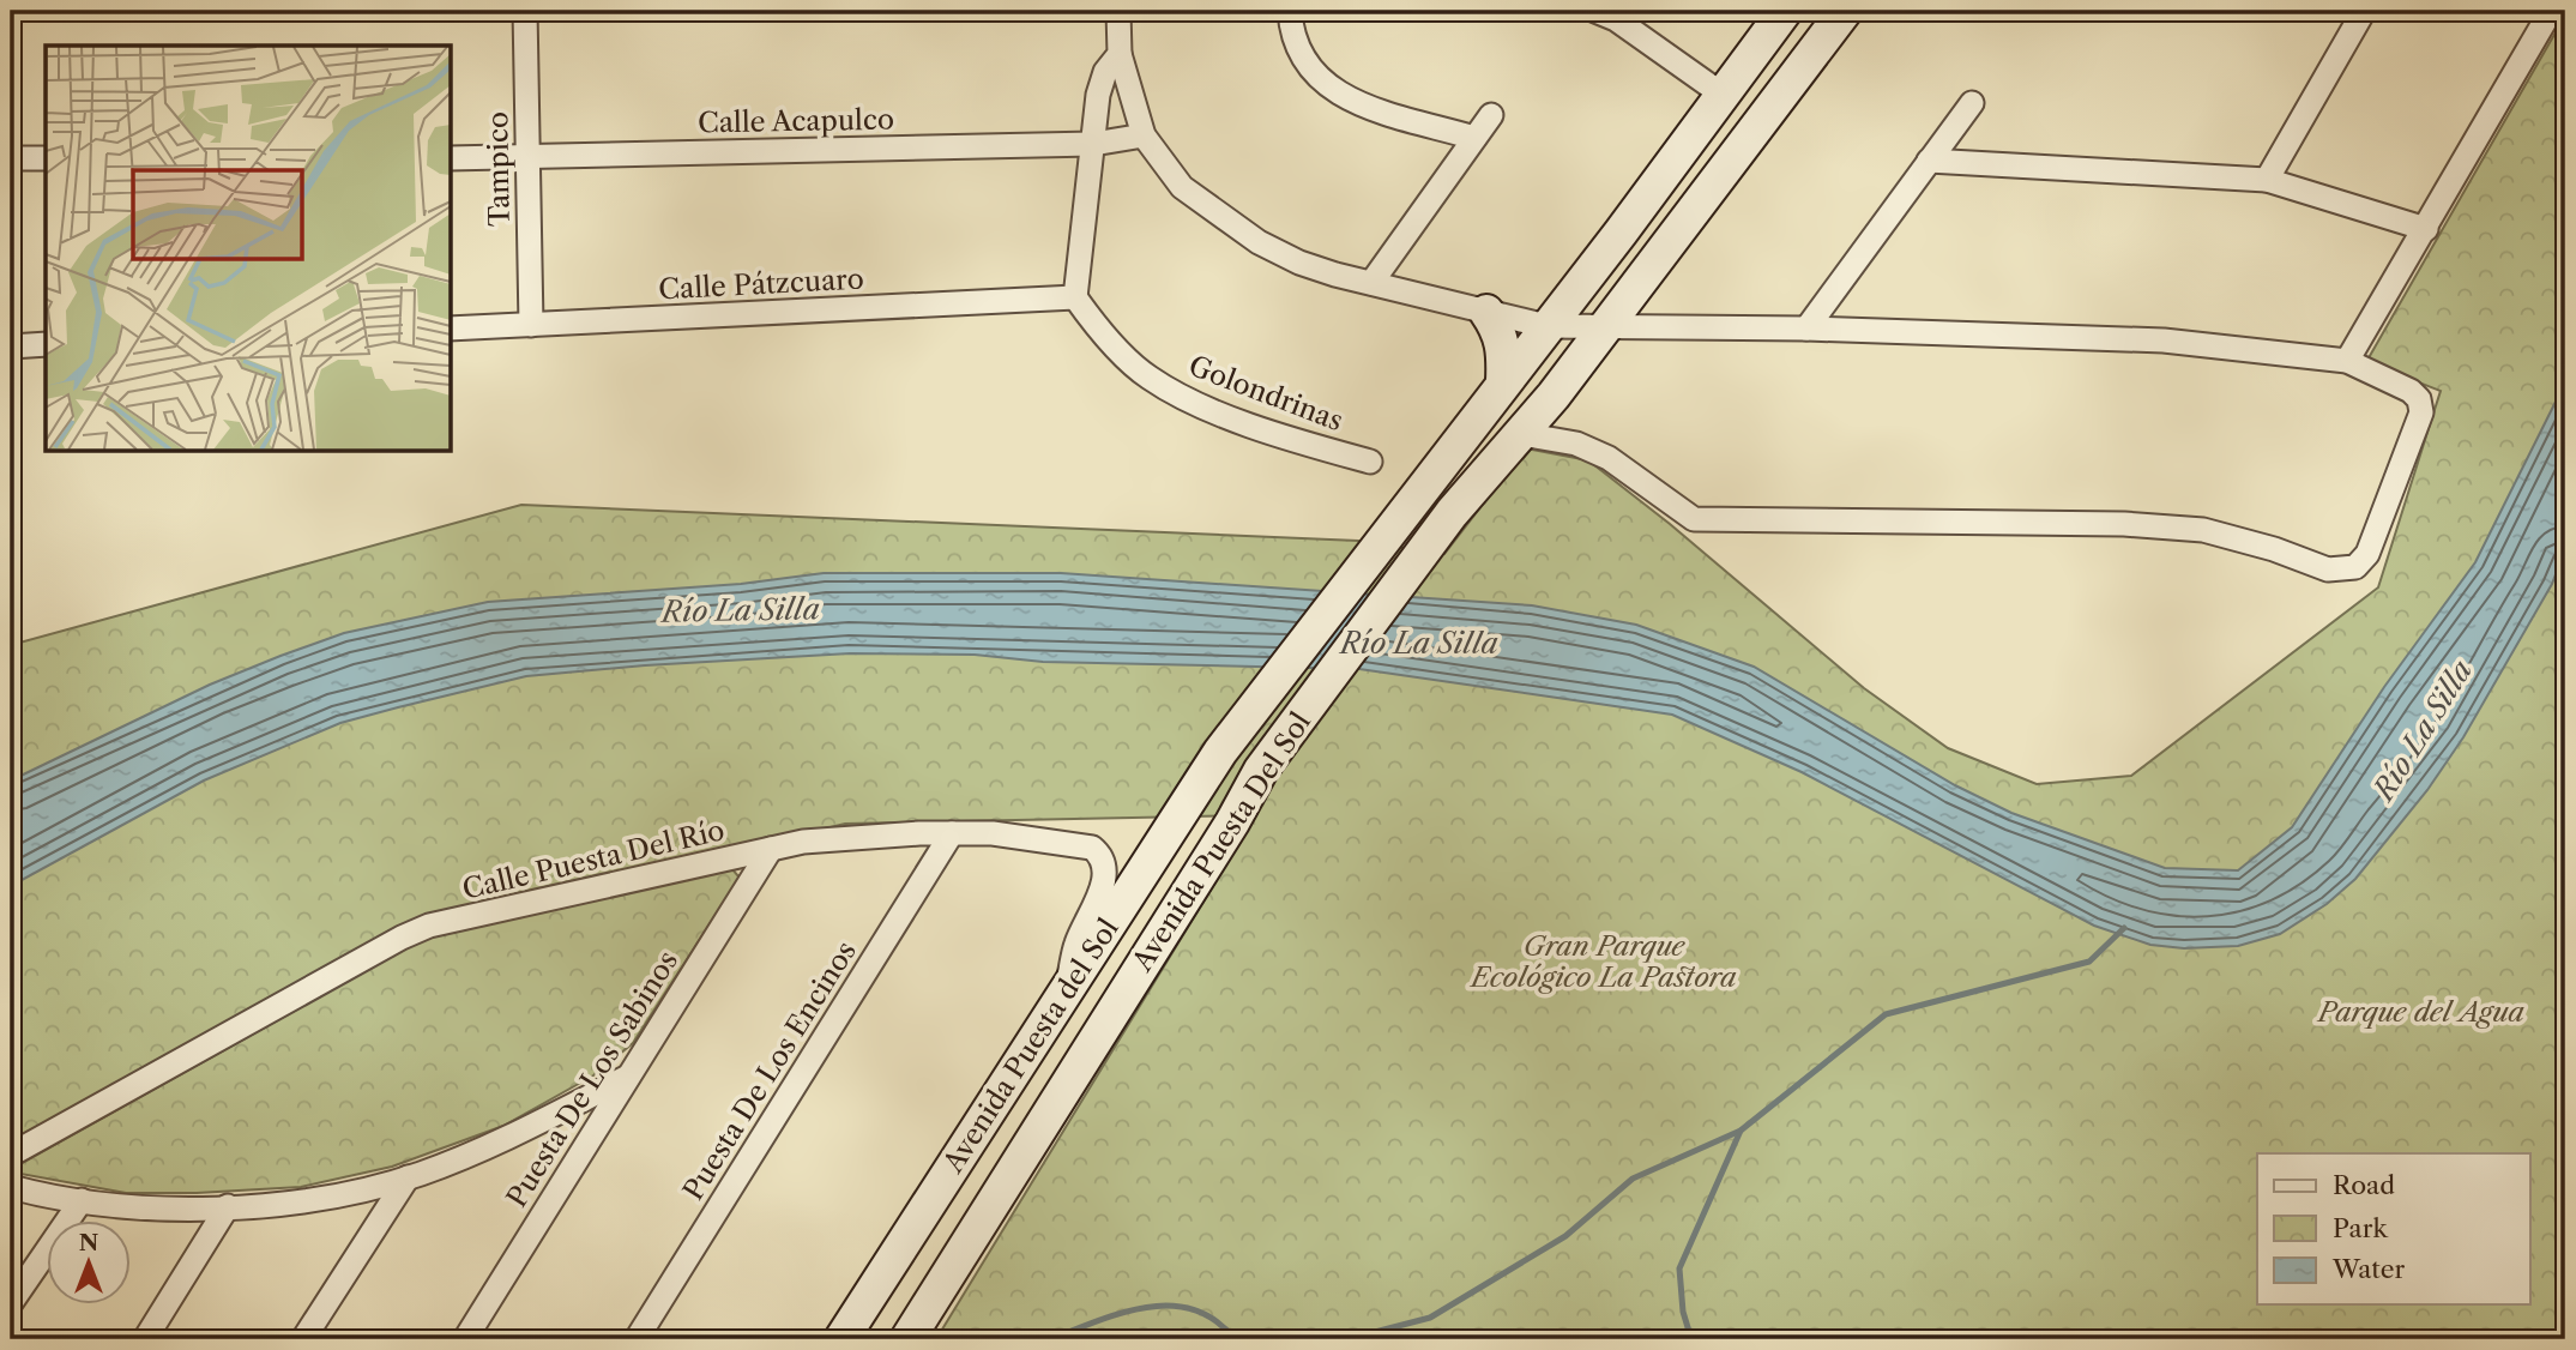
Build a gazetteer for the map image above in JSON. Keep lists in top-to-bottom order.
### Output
{
  "streets": {
    "main road": ["Avenida Puesta Del Sol", "Avenida Puesta del Sol"],
    "street": [
      "Calle Acapulco",
      "Tampico",
      "Calle Pátzcuaro",
      "Golondrinas",
      "Calle Puesta Del Río",
      "Puesta De Los Encinos",
      "Puesta De Los Sabinos"
    ]
  },
  "crossings": [
    ["Calle Acapulco", "Tampico"],
    ["Tampico", "Calle Pátzcuaro"],
    ["Calle Pátzcuaro", "Golondrinas"],
    ["Avenida Puesta Del Sol", "Avenida Puesta del Sol"],
    ["Calle Puesta Del Río", "Avenida Puesta del Sol"],
    ["Calle Puesta Del Río", "Puesta De Los Encinos"],
    ["Calle Puesta Del Río", "Puesta De Los Sabinos"]
  ],
  "water": ["Río La Silla"],
  "parks": ["Gran Parque Ecológico La Pastora", "Parque del Agua"],
  "legend": ["Road", "Park", "Water"],
  "north": "top"
}
